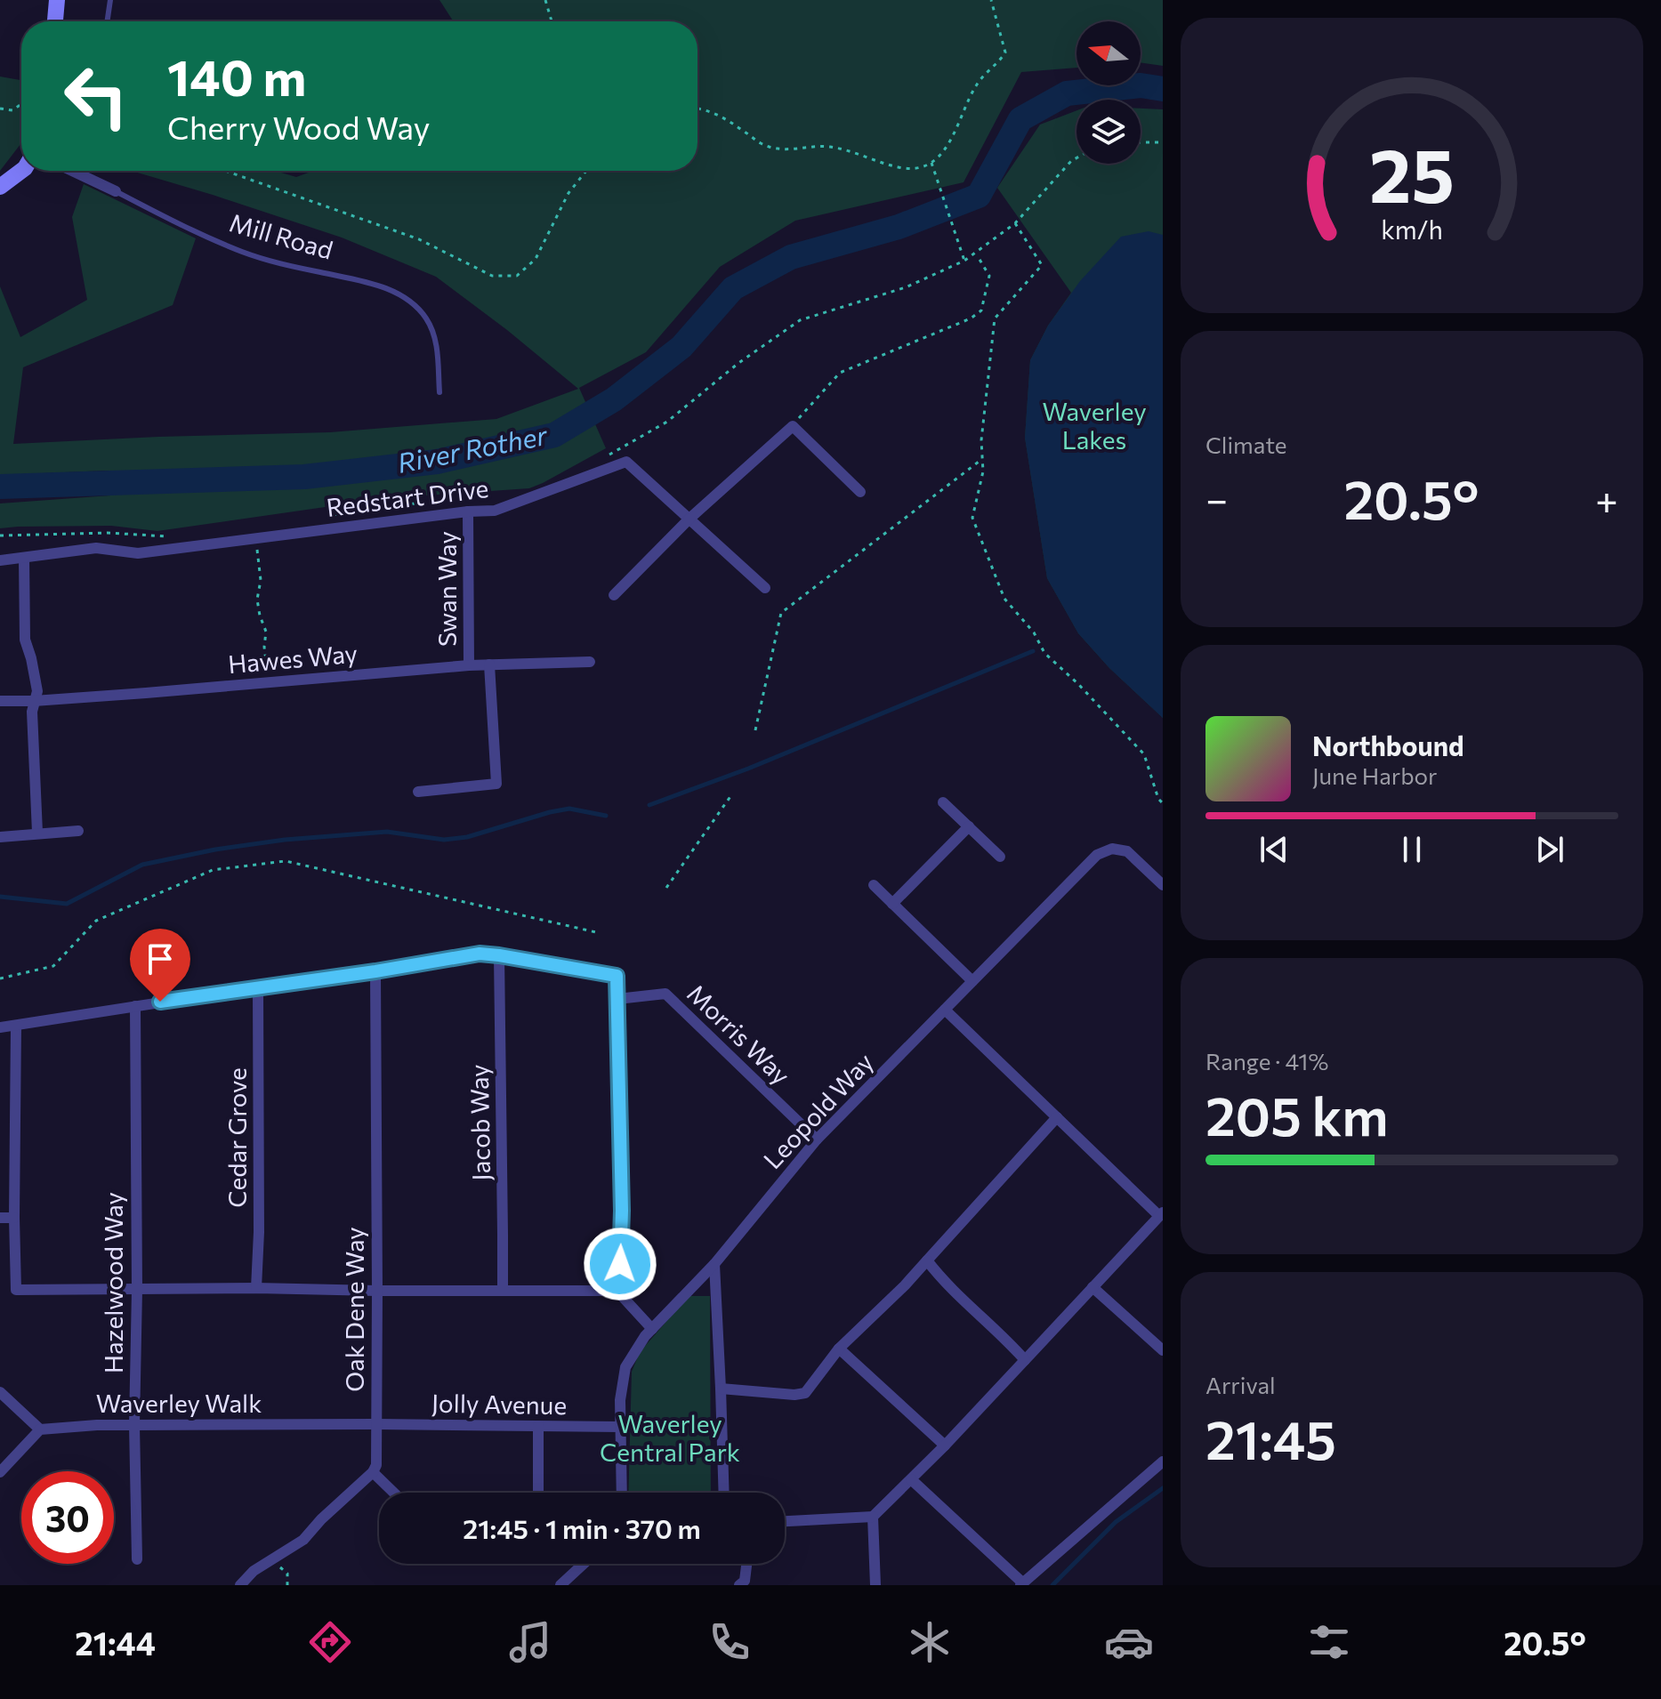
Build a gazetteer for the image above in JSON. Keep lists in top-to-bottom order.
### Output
{
  "streets": {
    "street": [
      "Mill Road",
      "Redstart Drive",
      "Swan Way",
      "Hawes Way",
      "Morris Way",
      "Leopold Way",
      "Jacob Way",
      "Cedar Grove",
      "Hazelwood Way",
      "Oak Dene Way",
      "Waverley Walk",
      "Jolly Avenue"
    ]
  },
  "crossings": [
    ["Redstart Drive", "Swan Way"],
    ["Swan Way", "Hawes Way"],
    ["Morris Way", "Leopold Way"],
    ["Leopold Way", "Jolly Avenue"],
    ["Hazelwood Way", "Waverley Walk"],
    ["Oak Dene Way", "Waverley Walk"],
    ["Oak Dene Way", "Jolly Avenue"],
    ["Waverley Walk", "Jolly Avenue"]
  ],
  "water": ["River Rother"],
  "parks": ["Waverley Lakes", "Waverley Central Park"],
  "north": "left",
  "page": {
    "turn": ["140 m", "Cherry Wood Way"],
    "tile": [
      "Climate",
      ["Range · 41%", "205 km"],
      ["Arrival", "21:45"]
    ],
    "heat": ["−", "20.5°", "+"],
    "song": ["Northbound", "June Harbor"],
    "limit": "30",
    "trip": "21:45 · 1 min · 370 m",
    "tabs": ["21:44", "20.5°"],
    "gauge": ["25", "km/h"]
  }
}
